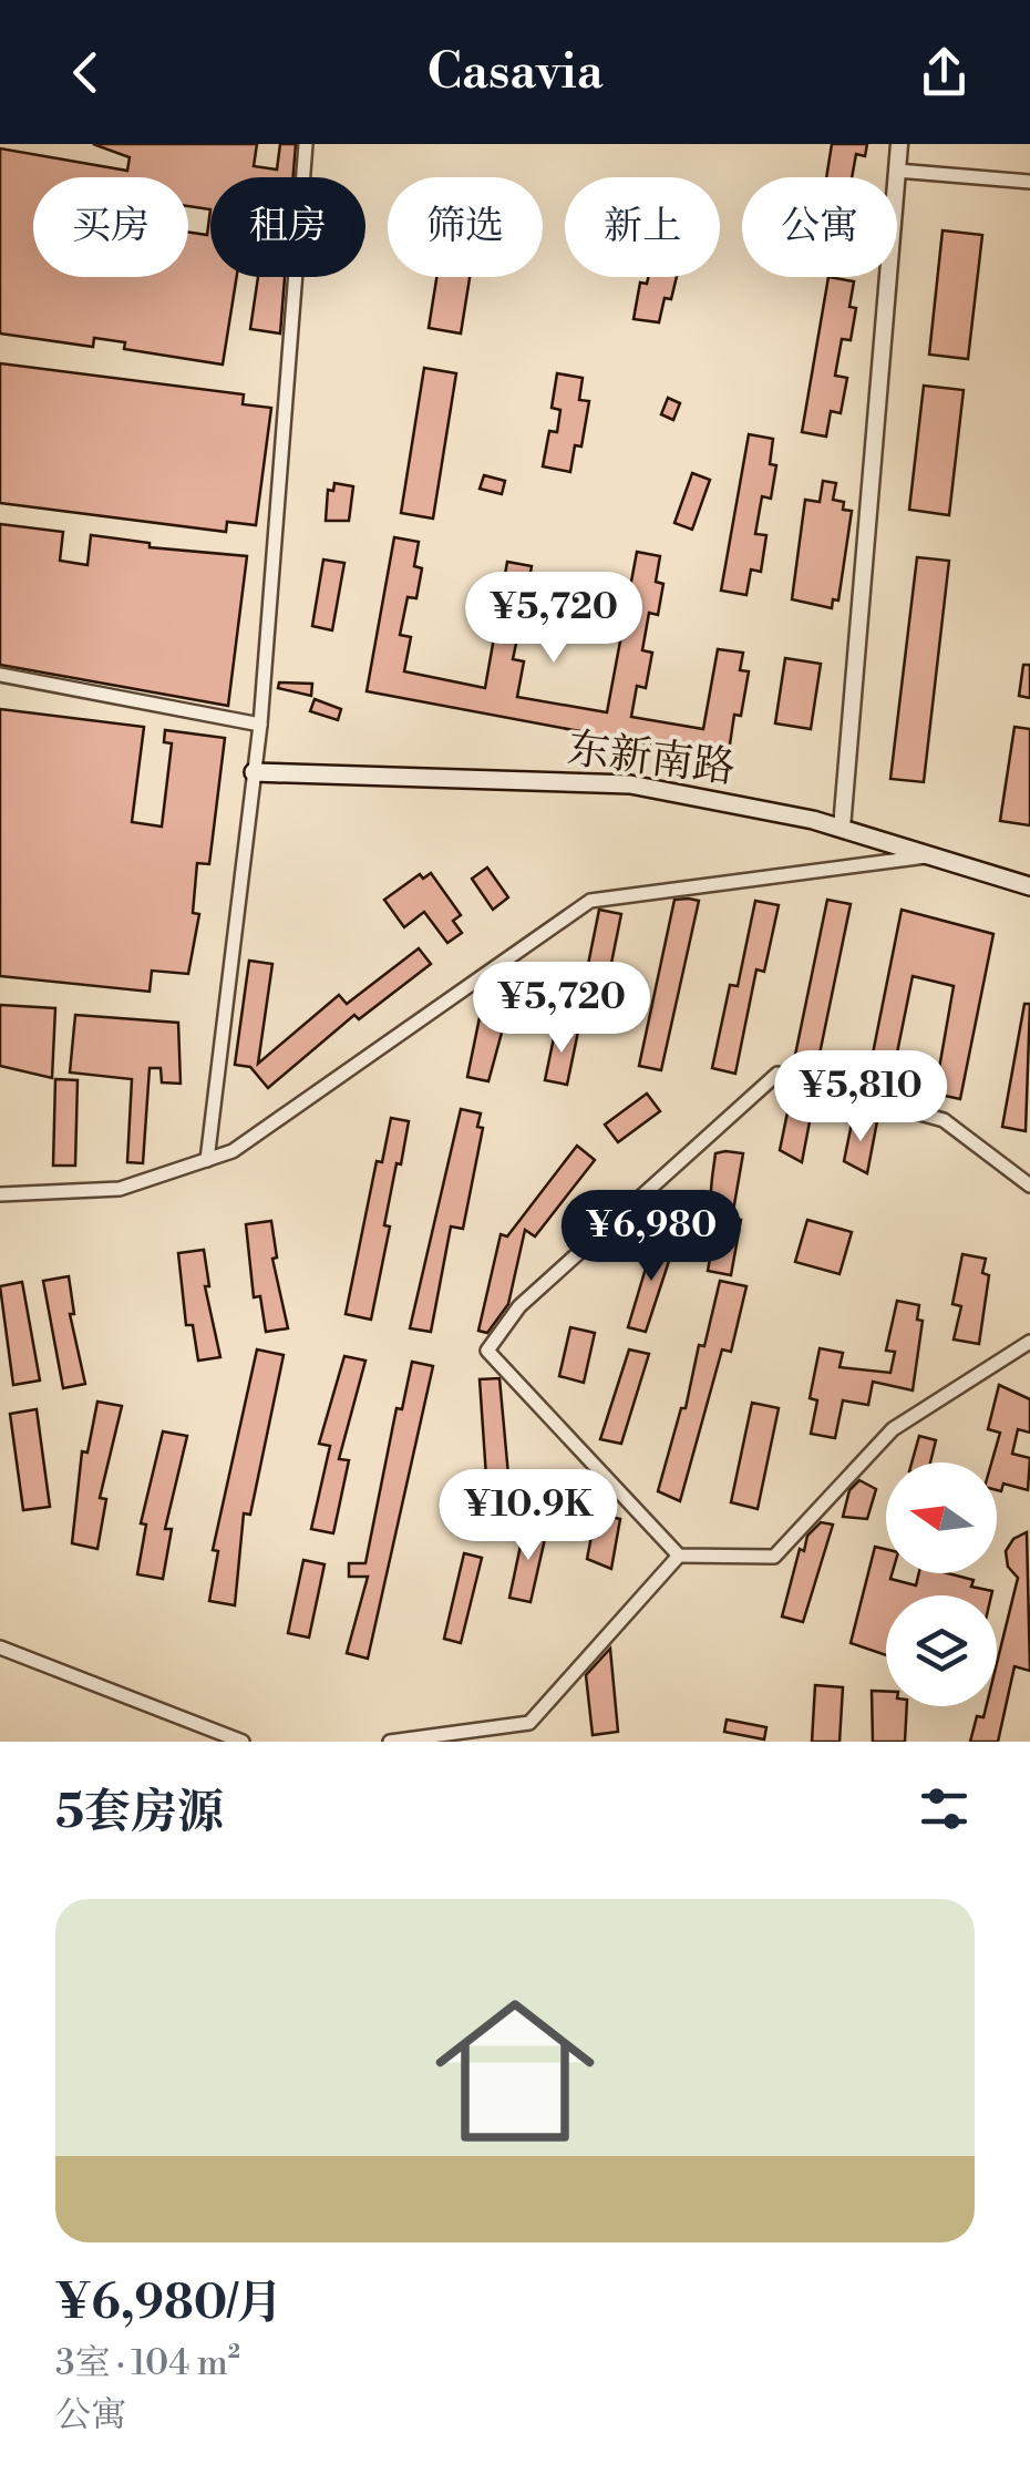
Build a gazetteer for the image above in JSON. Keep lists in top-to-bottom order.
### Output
{
  "streets": {
    "main road": ["东新南路"]
  },
  "north": "left",
  "page": {
    "header": "Casavia",
    "chip": [
      "买房",
      "租房",
      "筛选",
      "新上",
      "公寓"
    ],
    "price": [
      "¥5,720",
      "¥5,720",
      "¥5,810",
      "¥6,980",
      "¥10.9K"
    ],
    "heading": "5套房源",
    "list": [
      {
        "name": "¥6,980/月",
        "note": "3室 · 104 m² · 公寓"
      }
    ]
  }
}
